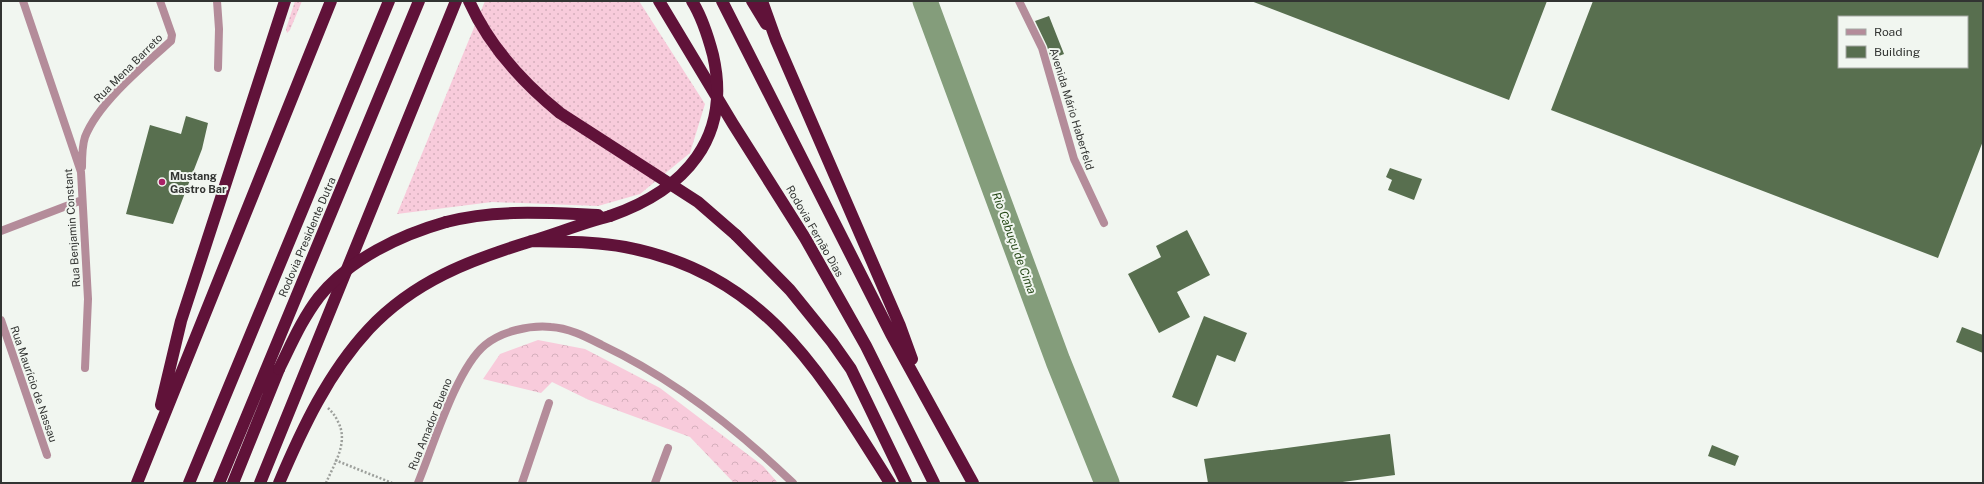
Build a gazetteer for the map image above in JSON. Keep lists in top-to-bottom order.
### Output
{
  "streets": {
    "highway": ["Rodovia Fernão Dias", "Rodovia Presidente Dutra"],
    "street": [
      "Rua Mena Barreto",
      "Avenida Mário Haberfeld",
      "Rua Benjamin Constant",
      "Rua Maurício de Nassau",
      "Rua Amador Bueno"
    ]
  },
  "crossings": [
    ["Rua Mena Barreto", "Rua Benjamin Constant"]
  ],
  "water": ["Rio Cabuçu de Cima"],
  "places": ["Mustang Gastro Bar"],
  "legend": ["Road", "Building"]
}
